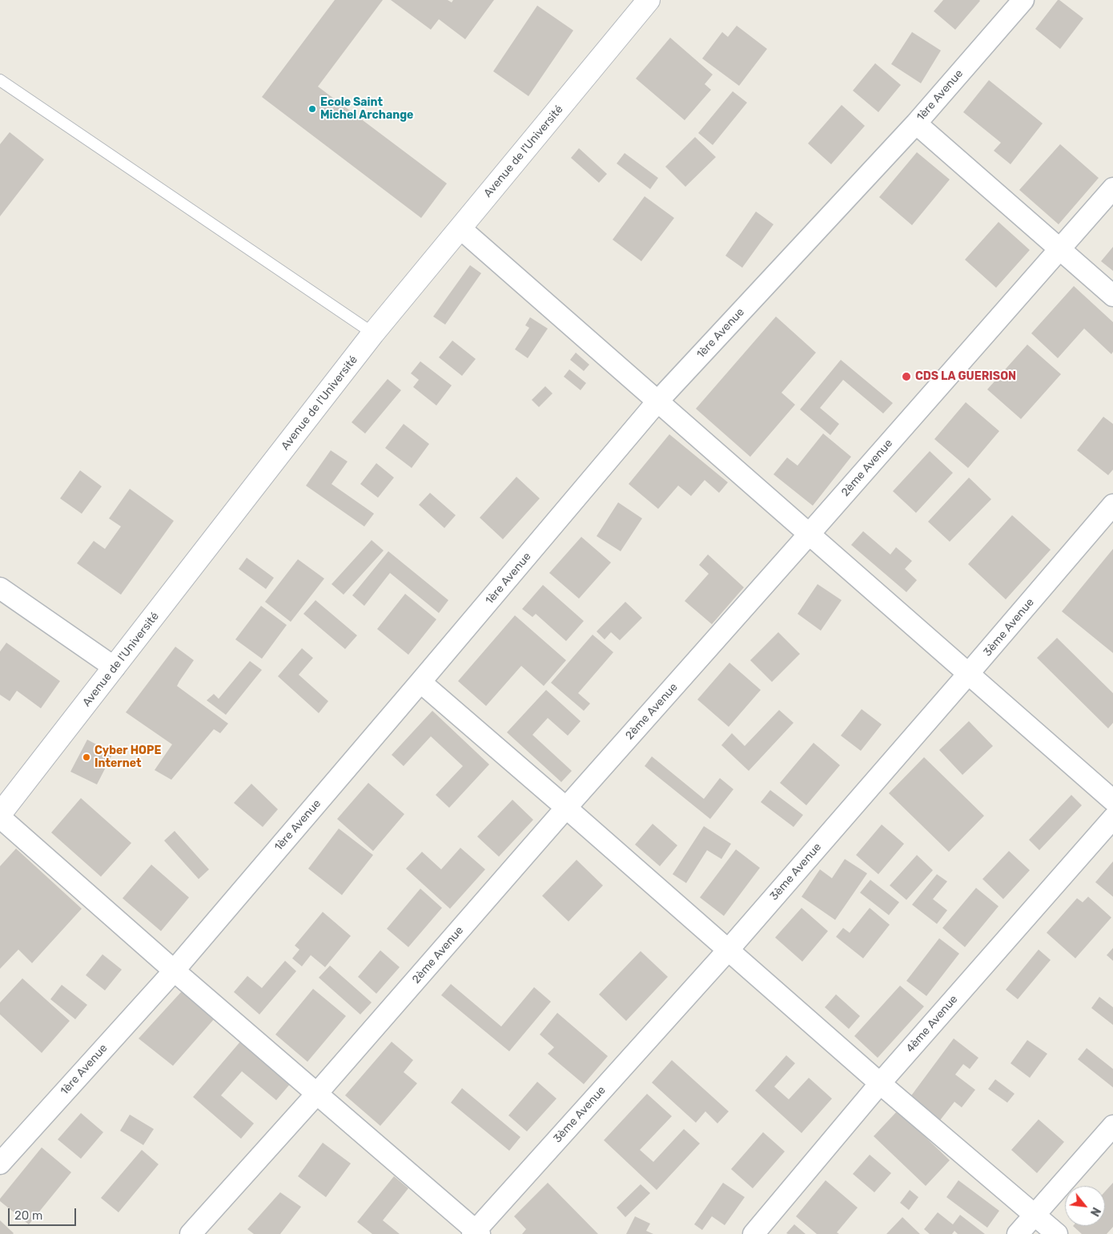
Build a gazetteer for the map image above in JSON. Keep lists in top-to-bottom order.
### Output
{
  "streets": {
    "street": [
      "1ère Avenue",
      "Avenue de l'Université",
      "2ème Avenue",
      "3ème Avenue",
      "4ème Avenue"
    ]
  },
  "places": ["Ecole Saint Michel Archange", "CDS LA GUERISON", "Cyber HOPE Internet"],
  "scale_bar": "20 m",
  "north": "bottom right"
}
